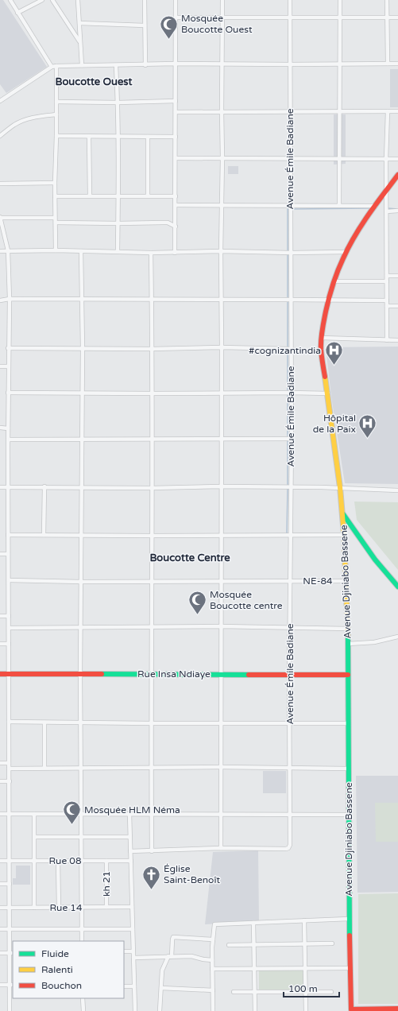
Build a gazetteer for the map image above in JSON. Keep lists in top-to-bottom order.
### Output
{
  "streets": {
    "main road": ["Avenue Djiniabo Bassene", "Rue Insa Ndiaye"],
    "street": [
      "Avenue Émile Badiane",
      "NE-84",
      "Rue 08",
      "kh 21",
      "Rue 14"
    ]
  },
  "crossings": [
    ["Avenue Émile Badiane", "NE-84"],
    ["Avenue Émile Badiane", "Rue Insa Ndiaye"],
    ["NE-84", "Avenue Djiniabo Bassene"],
    ["Avenue Djiniabo Bassene", "Rue Insa Ndiaye"],
    ["Rue 08", "kh 21"],
    ["kh 21", "Rue 14"]
  ],
  "districts": ["Boucotte Ouest", "Boucotte Centre"],
  "places": {
    "mosque": ["Mosquée Boucotte Ouest", "Mosquée Boucotte centre", "Mosquée HLM Néma"],
    "hospital": ["#cognizantindia", "Hôpital de la Paix"],
    "church": ["Église Saint-Benoît"]
  },
  "legend": ["Fluide", "Ralenti", "Bouchon"],
  "scale_bar": "100 m"
}
